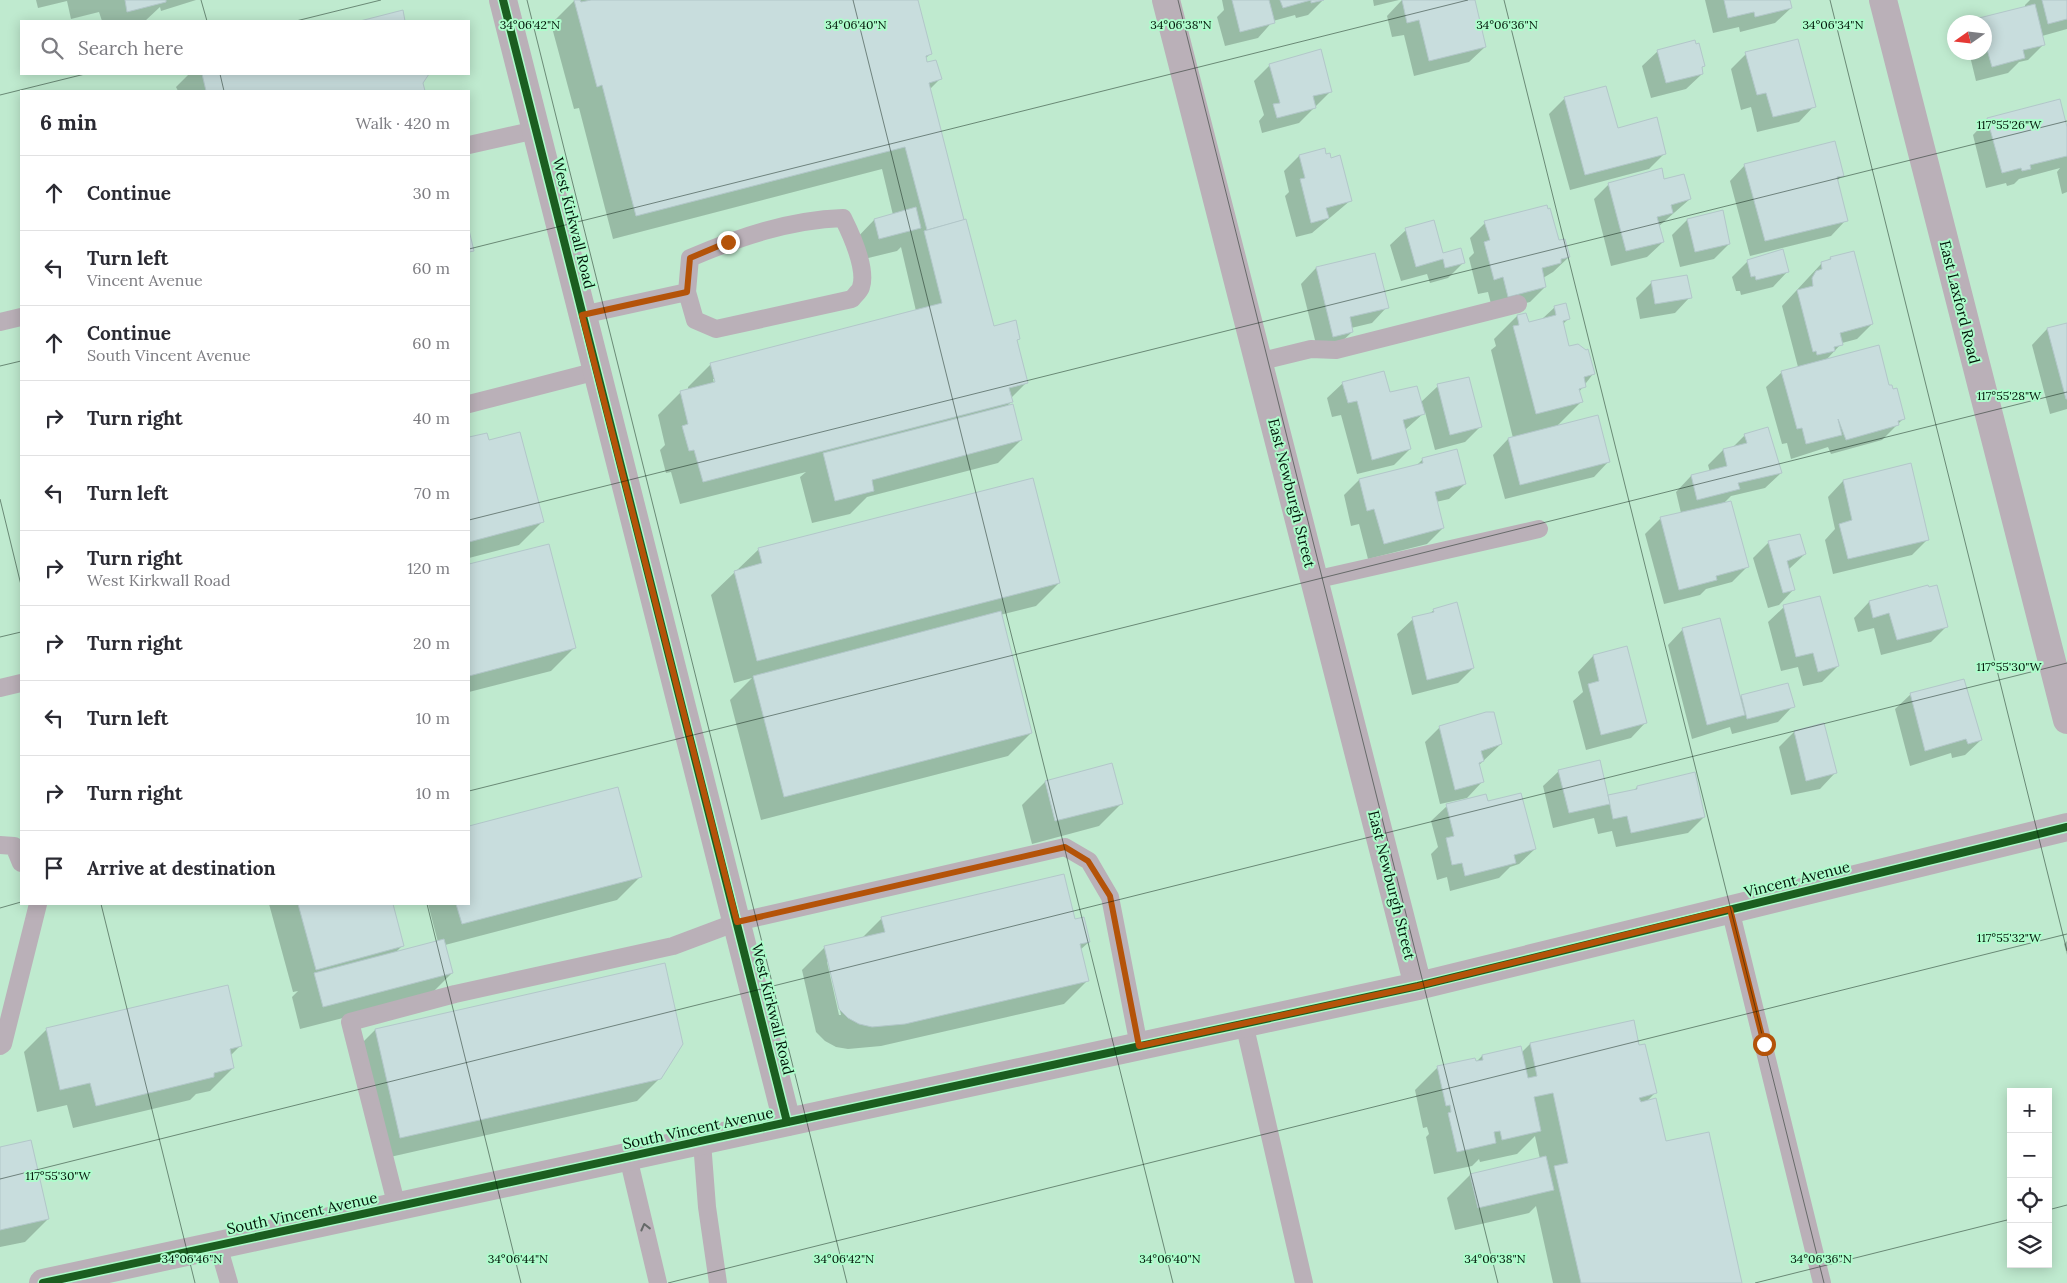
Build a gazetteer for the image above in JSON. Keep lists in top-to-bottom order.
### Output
{
  "streets": {
    "street": [
      "West Kirkwall Road",
      "East Laxford Road",
      "East Newburgh Street",
      "Vincent Avenue",
      "South Vincent Avenue"
    ]
  },
  "crossings": [
    ["West Kirkwall Road", "South Vincent Avenue"],
    ["East Newburgh Street", "Vincent Avenue"],
    ["East Newburgh Street", "South Vincent Avenue"],
    ["Vincent Avenue", "South Vincent Avenue"]
  ],
  "north": "left",
  "page": {
    "search": "Search here",
    "heading": ["6 min", "Walk · 420 m"],
    "list": [
      ["Continue", "30 m"],
      ["Turn left", "Vincent Avenue", "60 m"],
      ["Continue", "South Vincent Avenue", "60 m"],
      ["Turn right", "40 m"],
      ["Turn left", "70 m"],
      ["Turn right", "West Kirkwall Road", "120 m"],
      ["Turn right", "20 m"],
      ["Turn left", "10 m"],
      ["Turn right", "10 m"],
      "Arrive at destination"
    ],
    "map_buttons": ["+", "−"]
  },
  "coordinates": [
    "34°06'40\"N",
    "34°06'38\"N",
    "34°06'42\"N",
    "34°06'36\"N",
    "34°06'34\"N",
    "117°55'26\"W",
    "117°55'28\"W",
    "117°55'30\"W",
    "117°55'32\"W",
    "34°06'46\"N",
    "34°06'44\"N"
  ]
}
